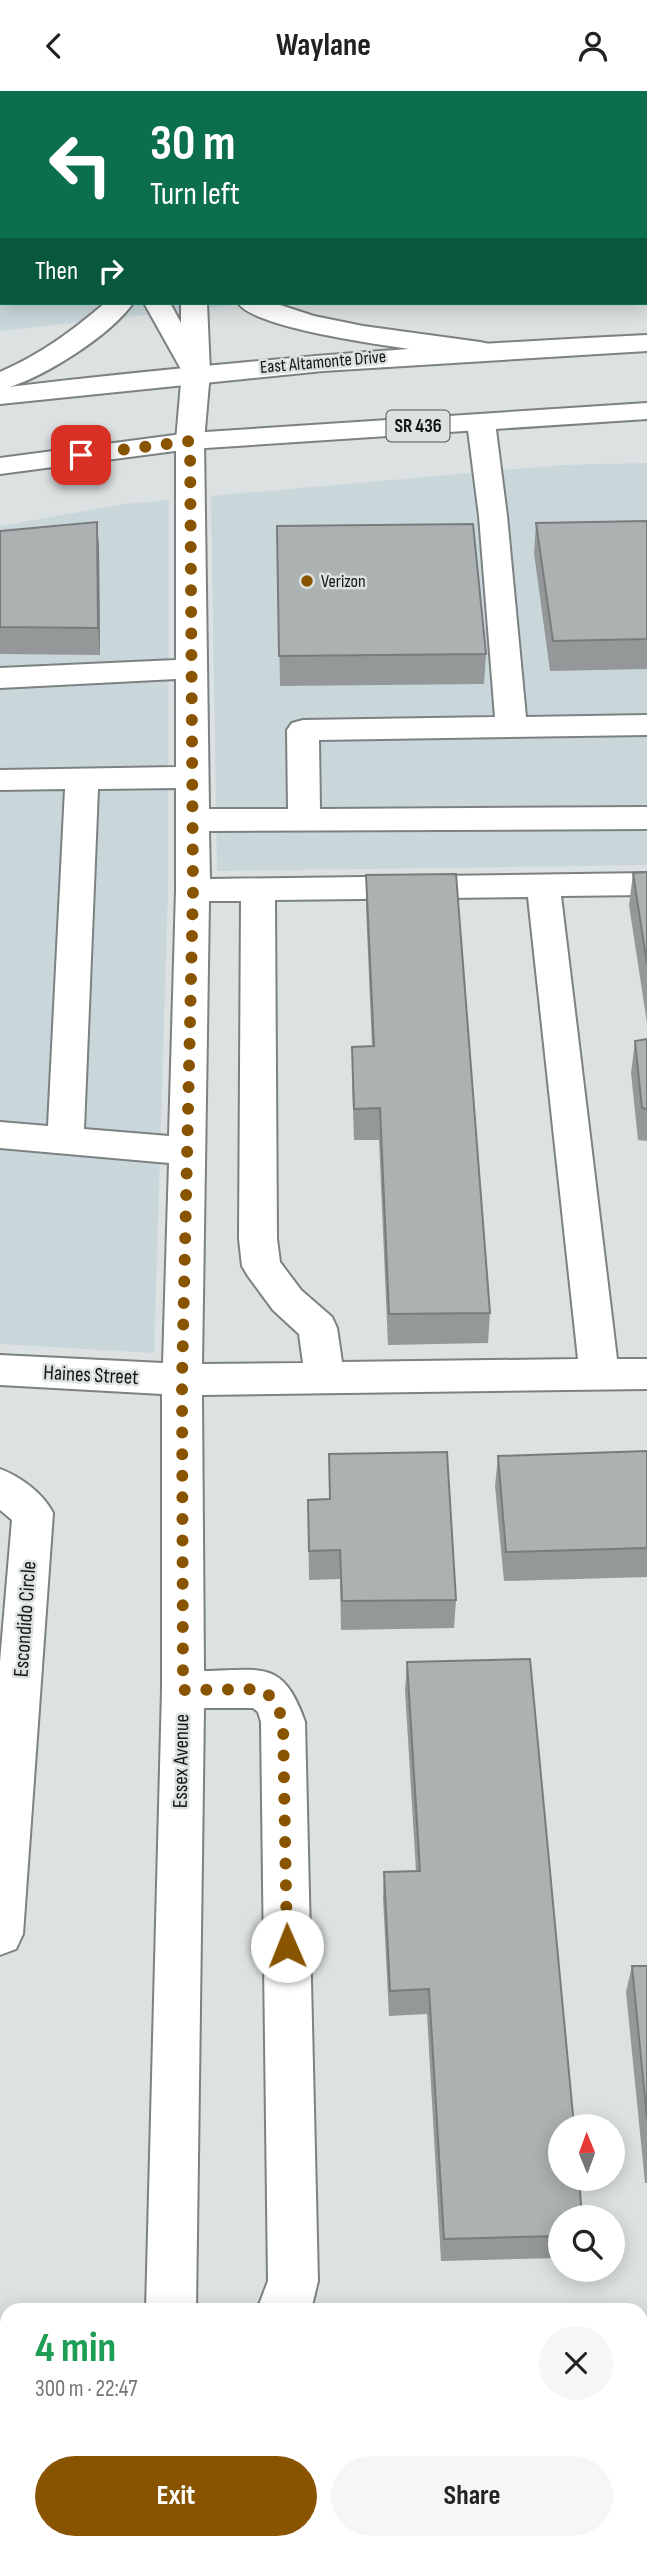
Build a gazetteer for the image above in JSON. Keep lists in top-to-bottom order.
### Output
{
  "streets": {
    "street": [
      "East Altamonte Drive",
      "SR 436",
      "Haines Street",
      "Escondido Circle",
      "Essex Avenue"
    ]
  },
  "crossings": [
    ["East Altamonte Drive", "Essex Avenue"],
    ["SR 436", "Essex Avenue"],
    ["Haines Street", "Essex Avenue"]
  ],
  "places": ["Verizon"],
  "north": "top",
  "page": {
    "header": "Waylane",
    "turn": ["30 m", "Turn left"],
    "then": "Then",
    "heading": ["4 min", "300 m · 22:47"],
    "buttons": ["Exit", "Share"]
  }
}
